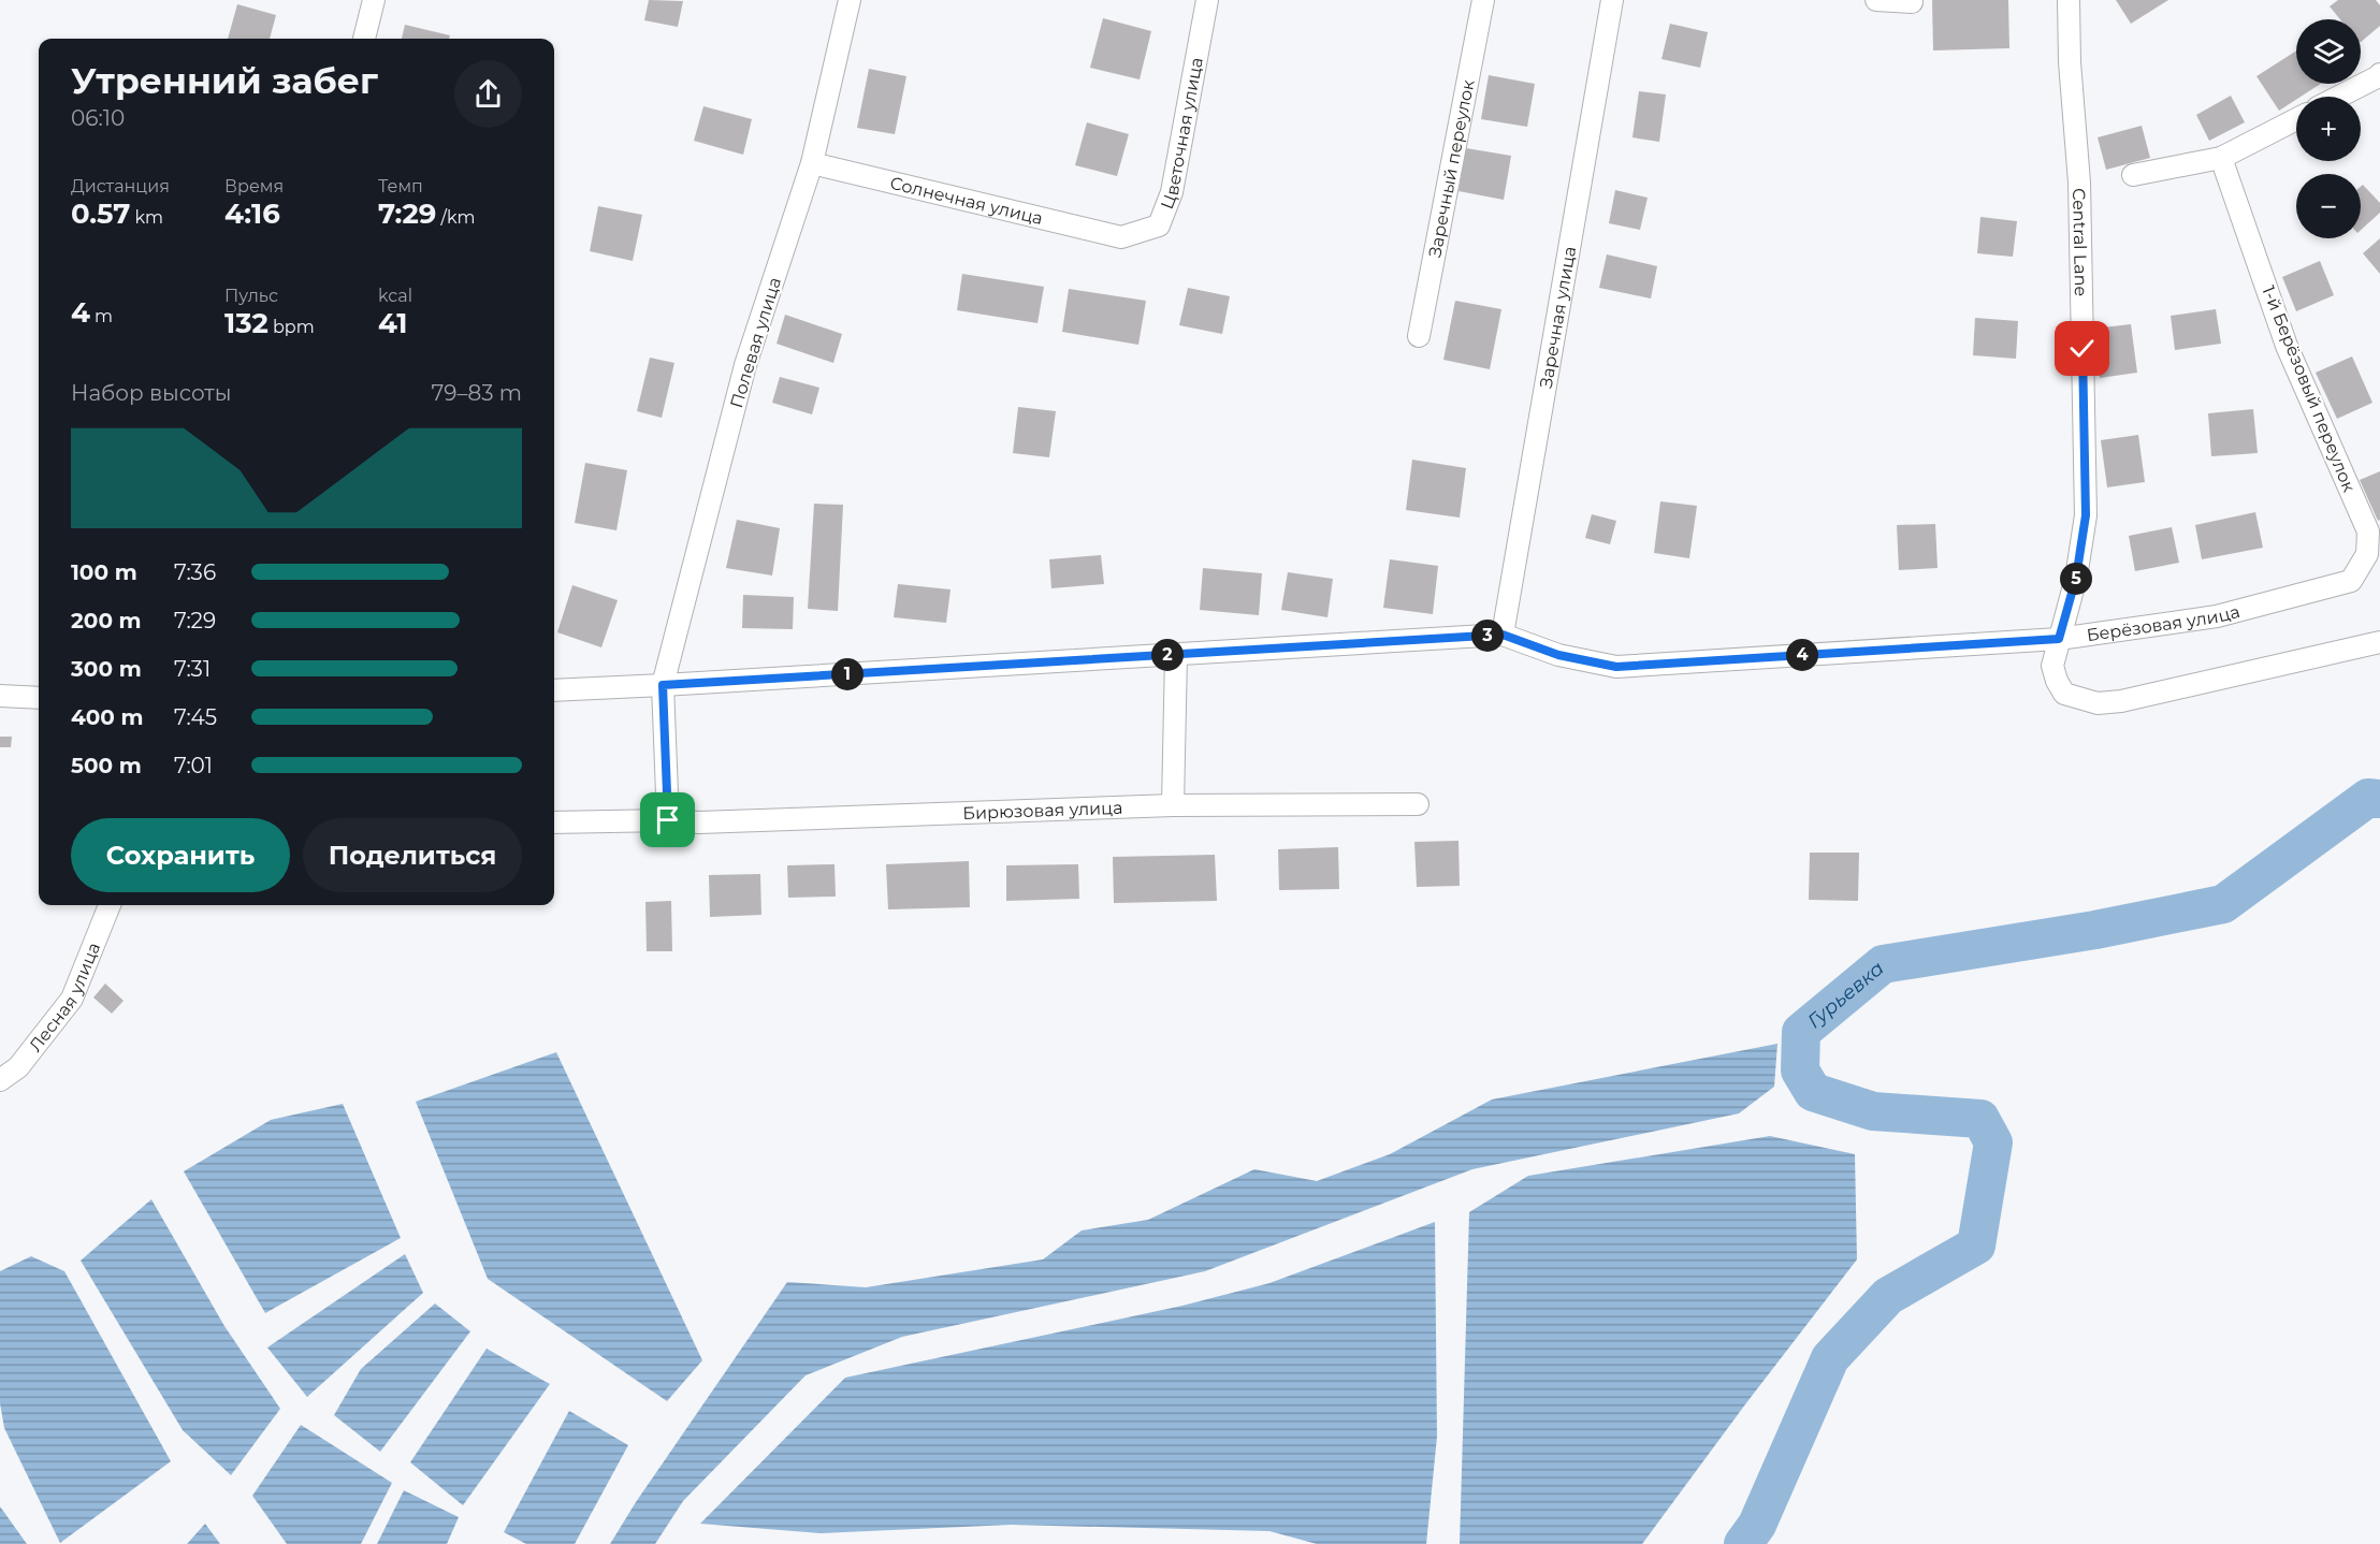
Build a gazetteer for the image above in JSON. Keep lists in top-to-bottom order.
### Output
{
  "streets": {
    "street": [
      "Цветочная улица",
      "Заречный переулок",
      "Солнечная улица",
      "Central Lane",
      "Заречная улица",
      "Полевая улица",
      "1-й Берёзовый переулок",
      "Берёзовая улица",
      "Бирюзовая улица",
      "Лесная улица"
    ]
  },
  "crossings": [
    ["Цветочная улица", "Солнечная улица"],
    ["Солнечная улица", "Полевая улица"],
    ["Central Lane", "Берёзовая улица"],
    ["Заречная улица", "Берёзовая улица"],
    ["Полевая улица", "Берёзовая улица"],
    ["1-й Берёзовый переулок", "Берёзовая улица"]
  ],
  "water": ["Гурьевка"],
  "page": {
    "map_buttons": ["+", "−"],
    "heading": ["Утренний забег", "06:10"],
    "stats": [
      ["Дистанция", "0.57 km"],
      ["Время", "4:16"],
      ["Темп", "7:29 /km"],
      ["4 m"],
      ["Пульс", "132 bpm"],
      ["kcal", "41"]
    ],
    "chart": ["Набор высоты", "79–83 m"],
    "list": [
      {
        "name": "100 m",
        "note": "7:36"
      },
      {
        "name": "200 m",
        "note": "7:29"
      },
      {
        "name": "300 m",
        "note": "7:31"
      },
      {
        "name": "400 m",
        "note": "7:45"
      },
      {
        "name": "500 m",
        "note": "7:01"
      }
    ],
    "pins": [
      "5",
      "3",
      "2",
      "4",
      "1"
    ],
    "buttons": ["Сохранить", "Поделиться"]
  }
}
